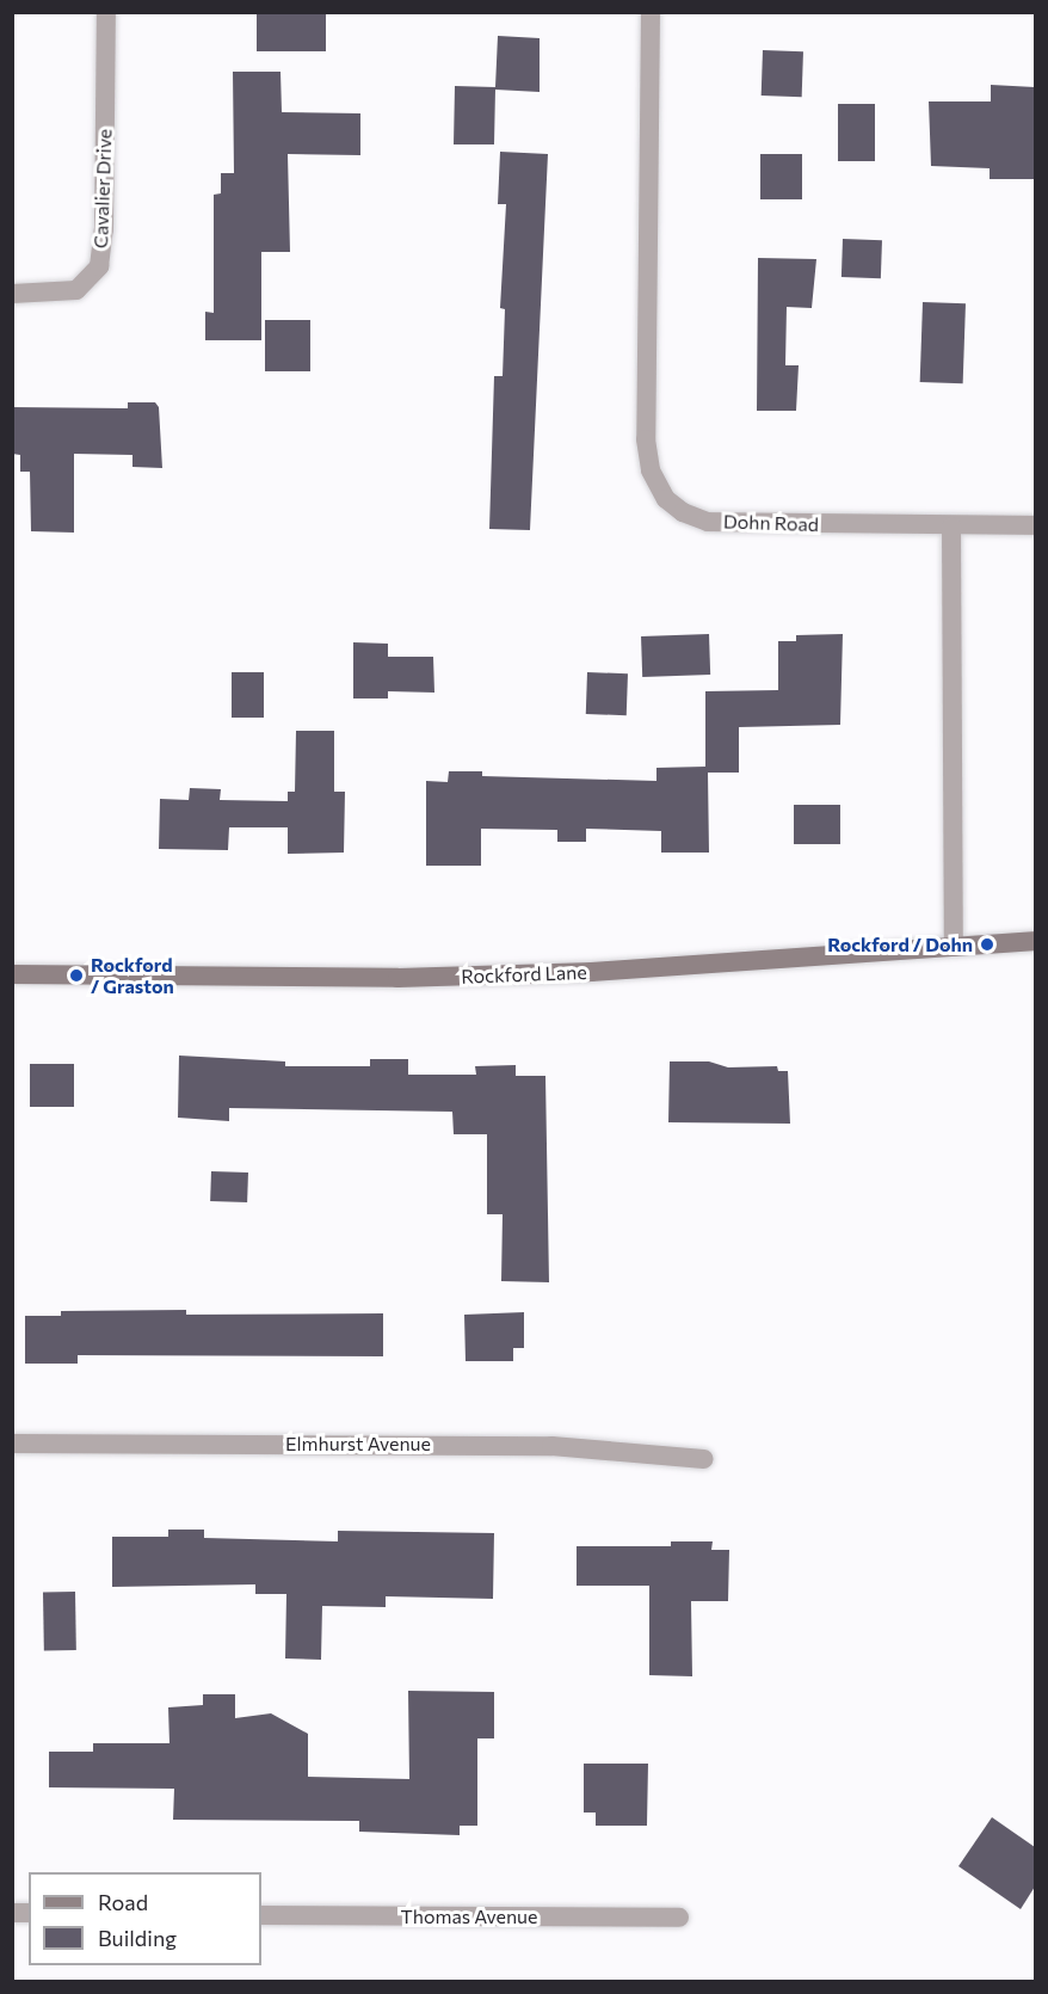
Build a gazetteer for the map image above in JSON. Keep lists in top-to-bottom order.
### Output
{
  "streets": {
    "main road": ["Rockford Lane"],
    "street": [
      "Cavalier Drive",
      "Dohn Road",
      "Elmhurst Avenue",
      "Thomas Avenue"
    ]
  },
  "places": ["Rockford / Dohn", "Rockford / Graston"],
  "legend": ["Road", "Building"]
}
